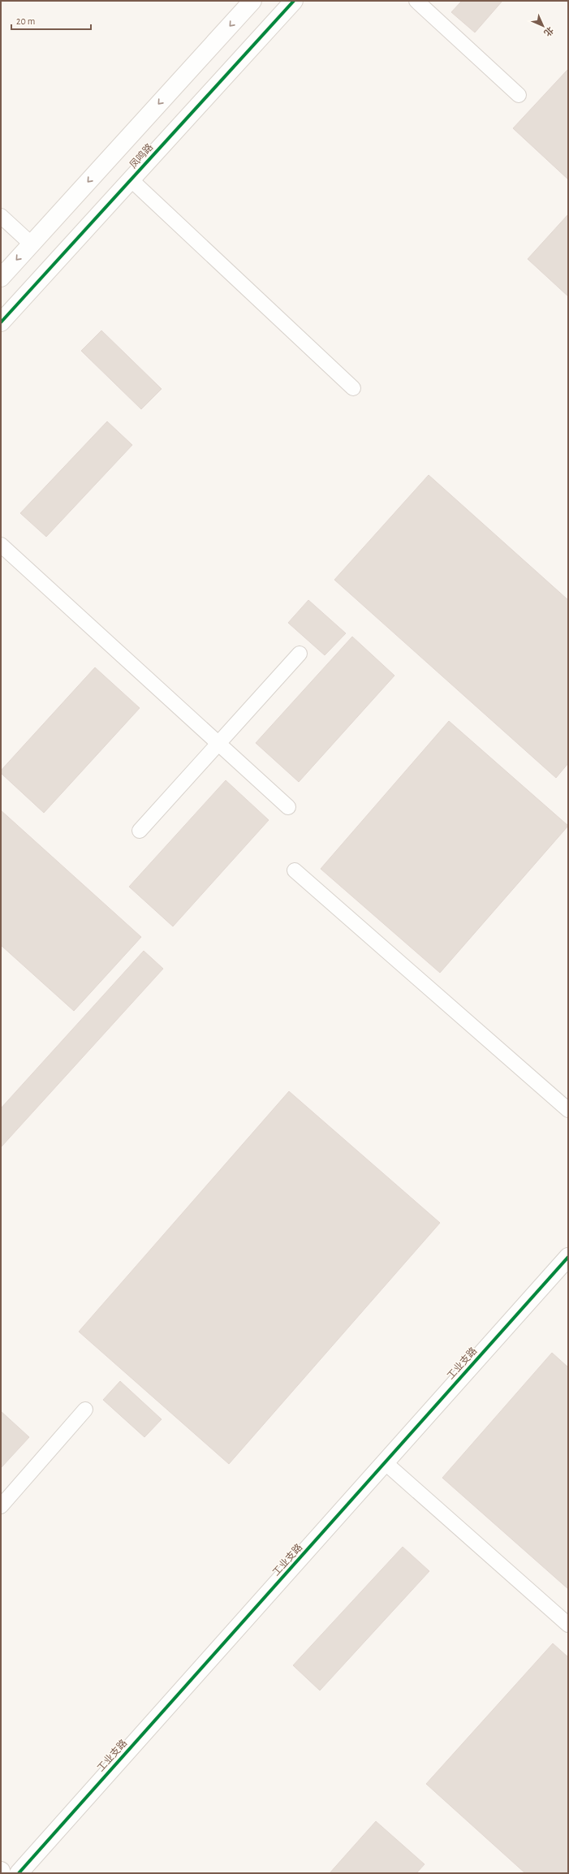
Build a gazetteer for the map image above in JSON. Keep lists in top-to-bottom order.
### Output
{
  "streets": {
    "street": ["凤鸣路", "工业支路"]
  },
  "scale_bar": "20 m",
  "north": "bottom right"
}
